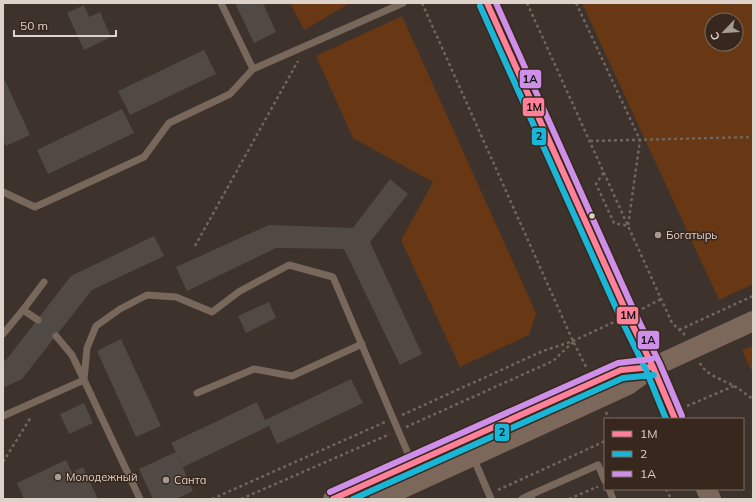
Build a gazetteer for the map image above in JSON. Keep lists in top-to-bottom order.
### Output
{
  "places": ["Богатырь", "Молодежный", "Санта"],
  "lines": ["transit line 1М", "transit line 1А", "transit line 2"],
  "legend": ["1М", "2", "1А"],
  "scale_bar": "50 m",
  "north": "bottom left"
}
